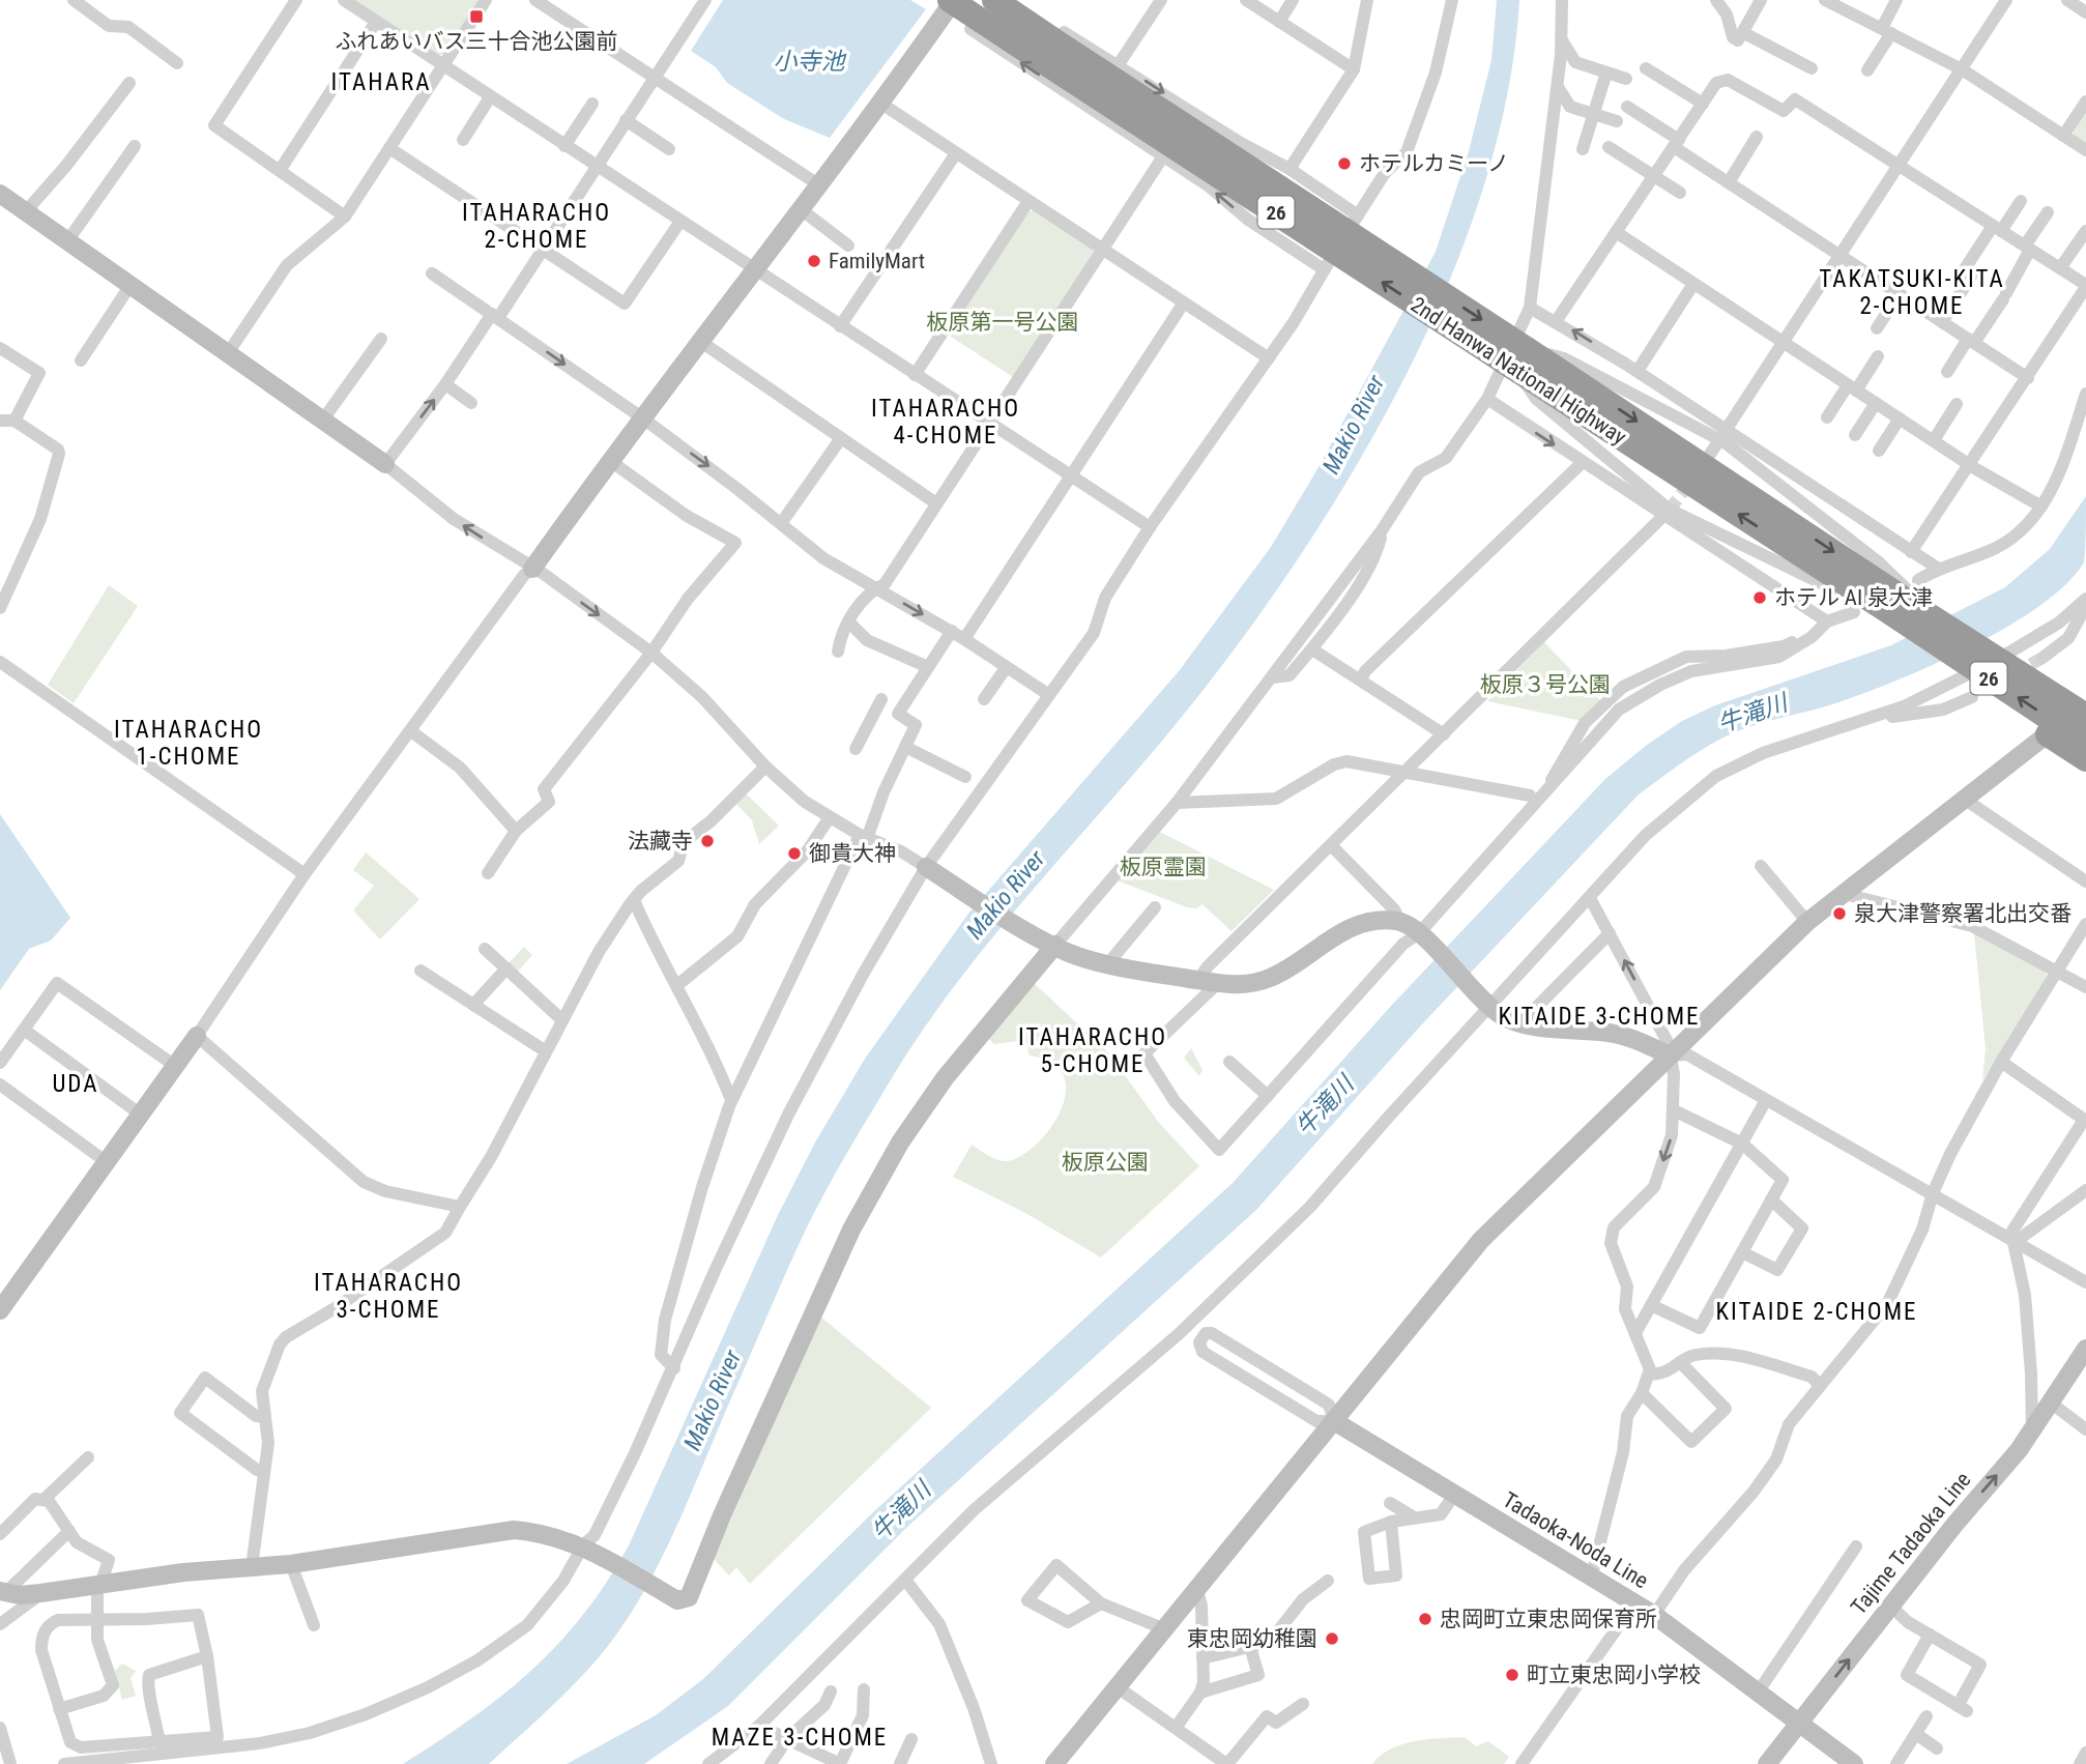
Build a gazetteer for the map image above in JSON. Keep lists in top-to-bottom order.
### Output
{
  "streets": {
    "highway": ["26", "2nd Hanwa National Highway"],
    "street": ["Tadaoka-Noda Line", "Tajime Tadaoka Line"]
  },
  "crossings": [
    ["Tadaoka-Noda Line", "Tajime Tadaoka Line"]
  ],
  "districts": [
    "ITAHARA",
    "ITAHARACHO 2-CHOME",
    "TAKATSUKI-KITA 2-CHOME",
    "ITAHARACHO 4-CHOME",
    "ITAHARACHO 1-CHOME",
    "KITAIDE 3-CHOME",
    "ITAHARACHO 5-CHOME",
    "UDA",
    "ITAHARACHO 3-CHOME",
    "KITAIDE 2-CHOME",
    "MAZE 3-CHOME"
  ],
  "water": ["小寺池", "Makio River", "牛滝川"],
  "parks": [
    "板原第一号公園",
    "板原３号公園",
    "板原霊園",
    "板原公園"
  ],
  "places": {
    "transit": ["ふれあいバス三十合池公園前"],
    "other": [
      "ホテルカミーノ",
      "FamilyMart",
      "ホテル AI 泉大津",
      "法藏寺",
      "御貴大神",
      "泉大津警察署北出交番",
      "忠岡町立東忠岡保育所",
      "東忠岡幼稚園",
      "町立東忠岡小学校"
    ]
  }
}
